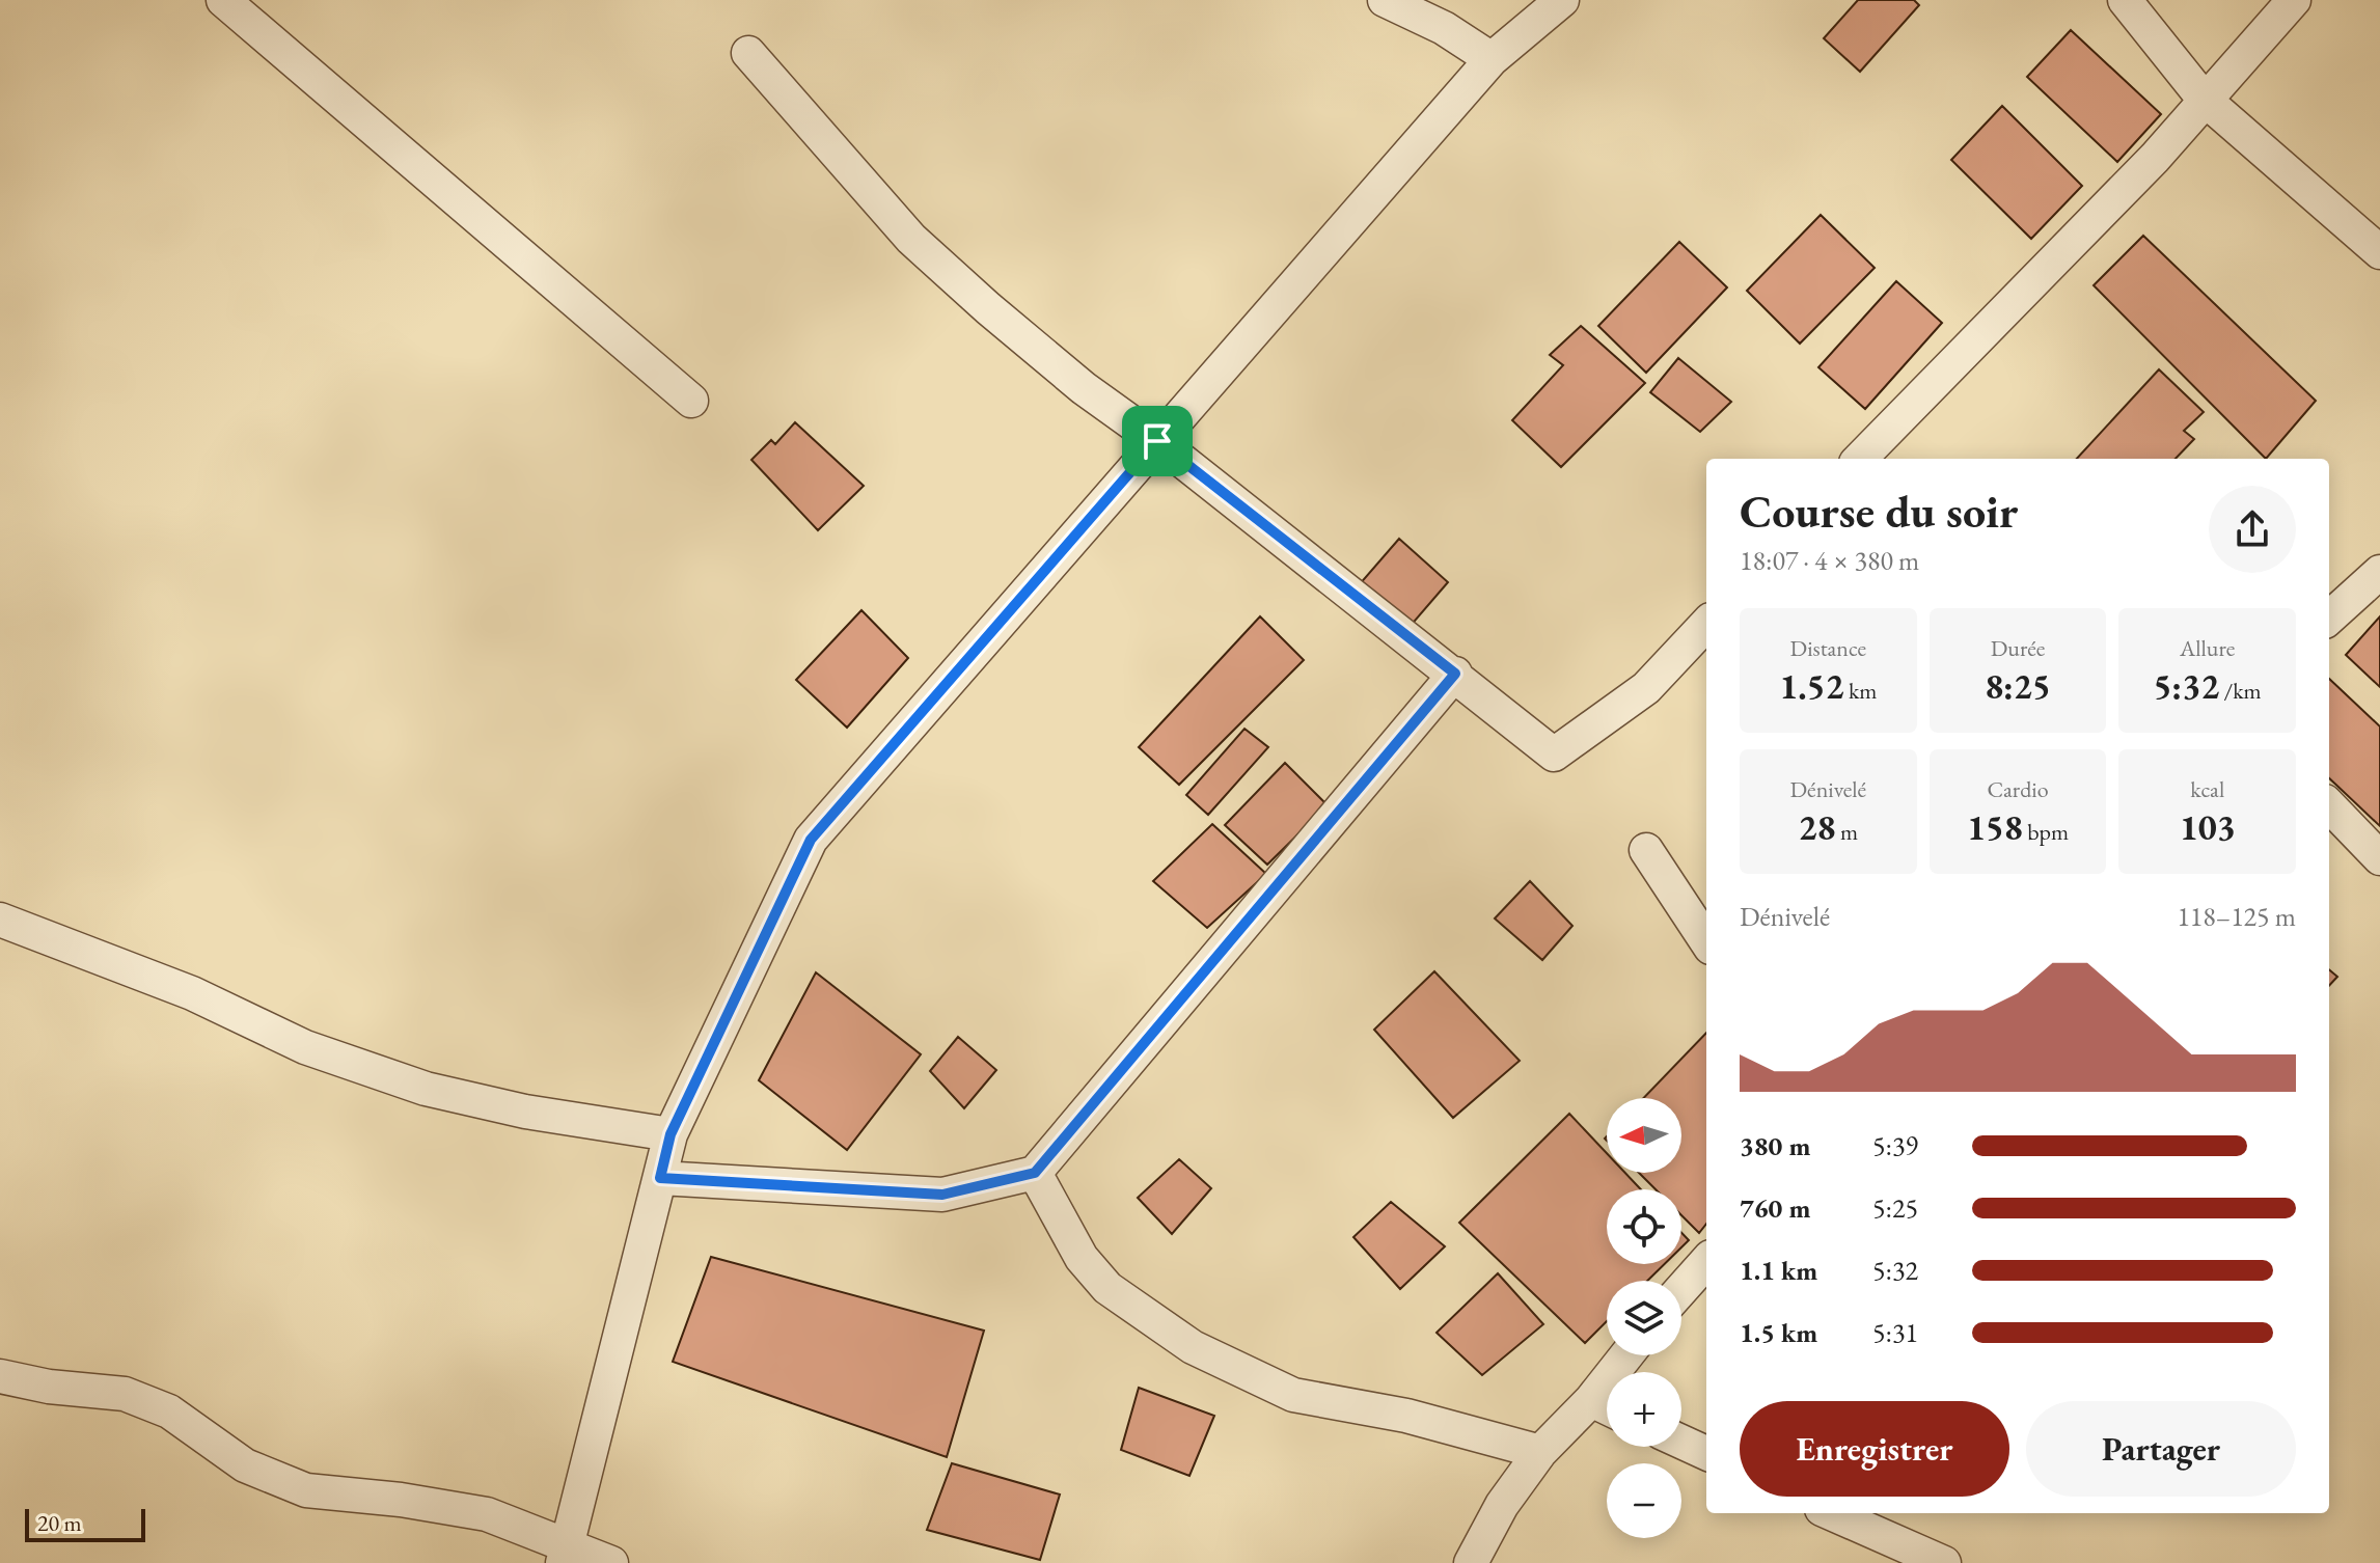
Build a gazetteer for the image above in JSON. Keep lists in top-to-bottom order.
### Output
{
  "scale_bar": "20 m",
  "north": "left",
  "page": {
    "heading": ["Course du soir", "18:07 · 4 × 380 m"],
    "stats": [
      ["Distance", "1.52 km"],
      ["Durée", "8:25"],
      ["Allure", "5:32 /km"],
      ["Dénivelé", "28 m"],
      ["Cardio", "158 bpm"],
      ["kcal", "103"]
    ],
    "chart": ["Dénivelé", "118–125 m"],
    "map_buttons": ["+", "−"],
    "list": [
      {
        "name": "380 m",
        "note": "5:39"
      },
      {
        "name": "760 m",
        "note": "5:25"
      },
      {
        "name": "1.1 km",
        "note": "5:32"
      },
      {
        "name": "1.5 km",
        "note": "5:31"
      }
    ],
    "buttons": ["Enregistrer", "Partager"],
    "scale": "20 m"
  }
}
